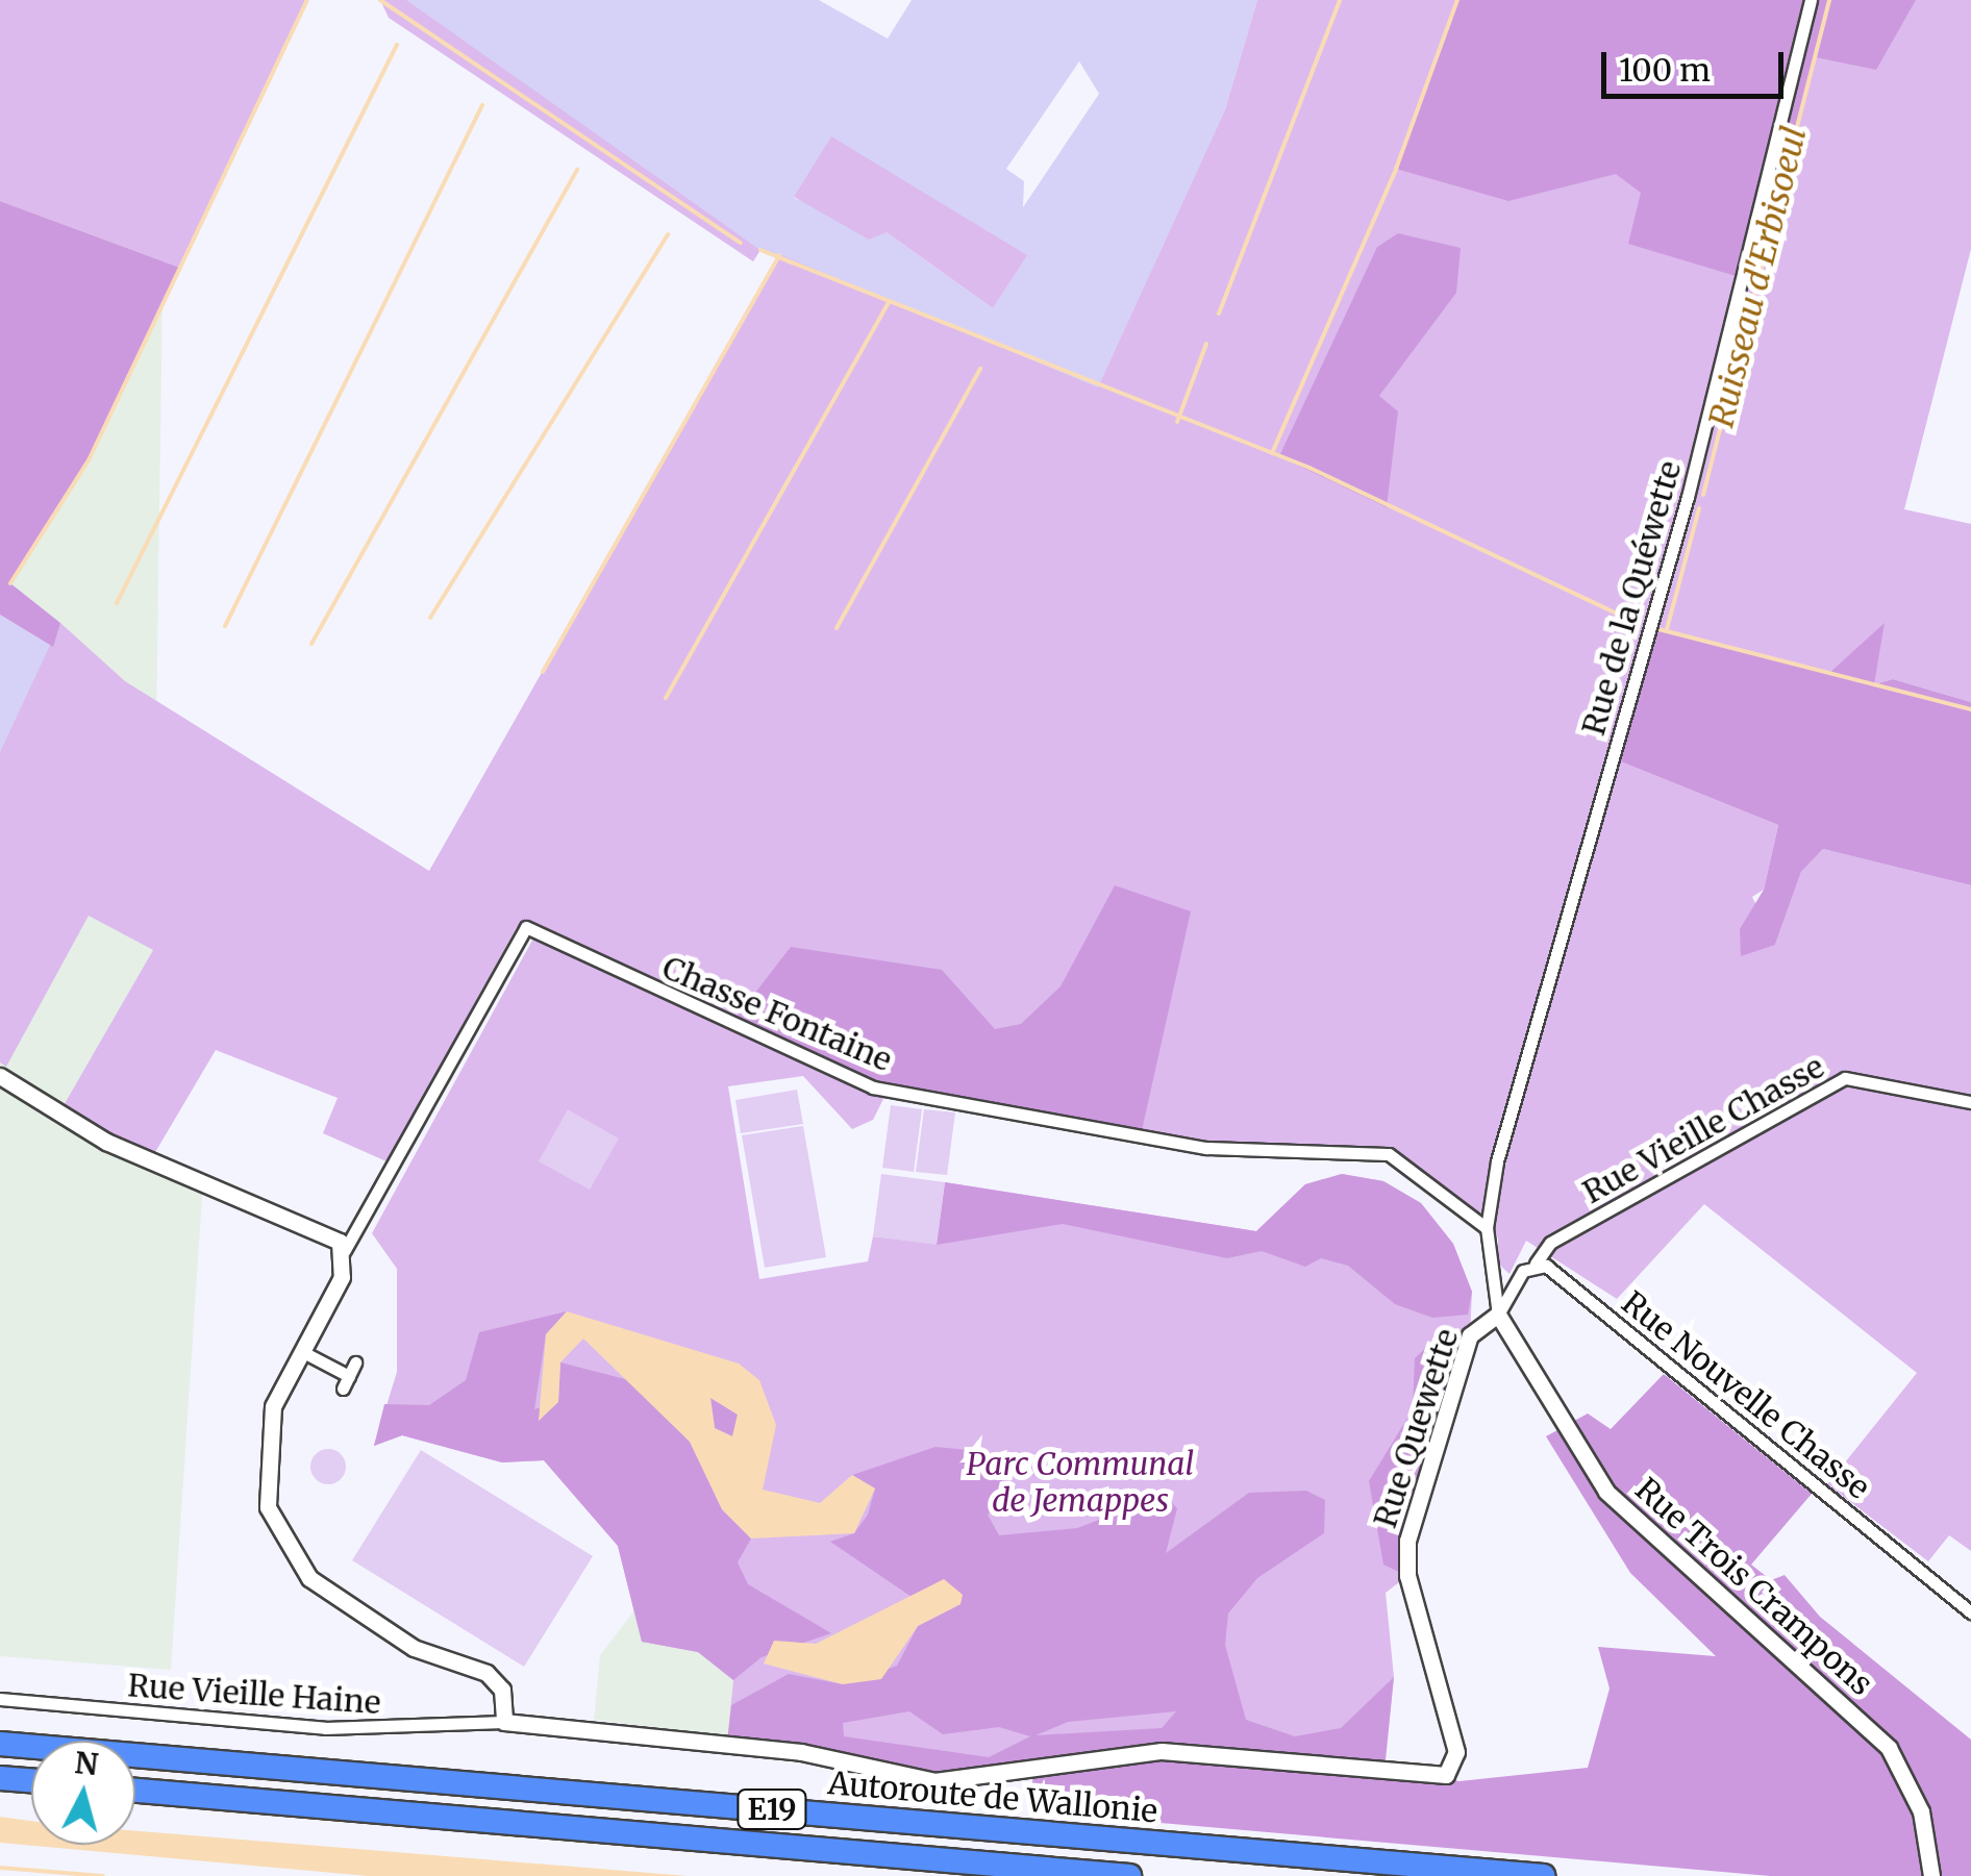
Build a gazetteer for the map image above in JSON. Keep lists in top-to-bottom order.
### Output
{
  "streets": {
    "highway": ["Autoroute de Wallonie", "E19"],
    "street": [
      "Rue de la Quéwette",
      "Chasse Fontaine",
      "Rue Vieille Chasse",
      "Rue Nouvelle Chasse",
      "Rue Quewette",
      "Rue Trois Crampons",
      "Rue Vieille Haine"
    ]
  },
  "crossings": [
    ["Rue de la Quéwette", "Chasse Fontaine"],
    ["Rue de la Quéwette", "Rue Quewette"],
    ["Rue de la Quéwette", "Rue Trois Crampons"],
    ["Rue Vieille Chasse", "Rue Nouvelle Chasse"],
    ["Rue Quewette", "Rue Trois Crampons"],
    ["Rue Quewette", "Rue Vieille Haine"]
  ],
  "water": ["Ruisseau d'Erbisoeul"],
  "parks": ["Parc Communal de Jemappes"],
  "scale_bar": "100 m",
  "north": "top"
}
